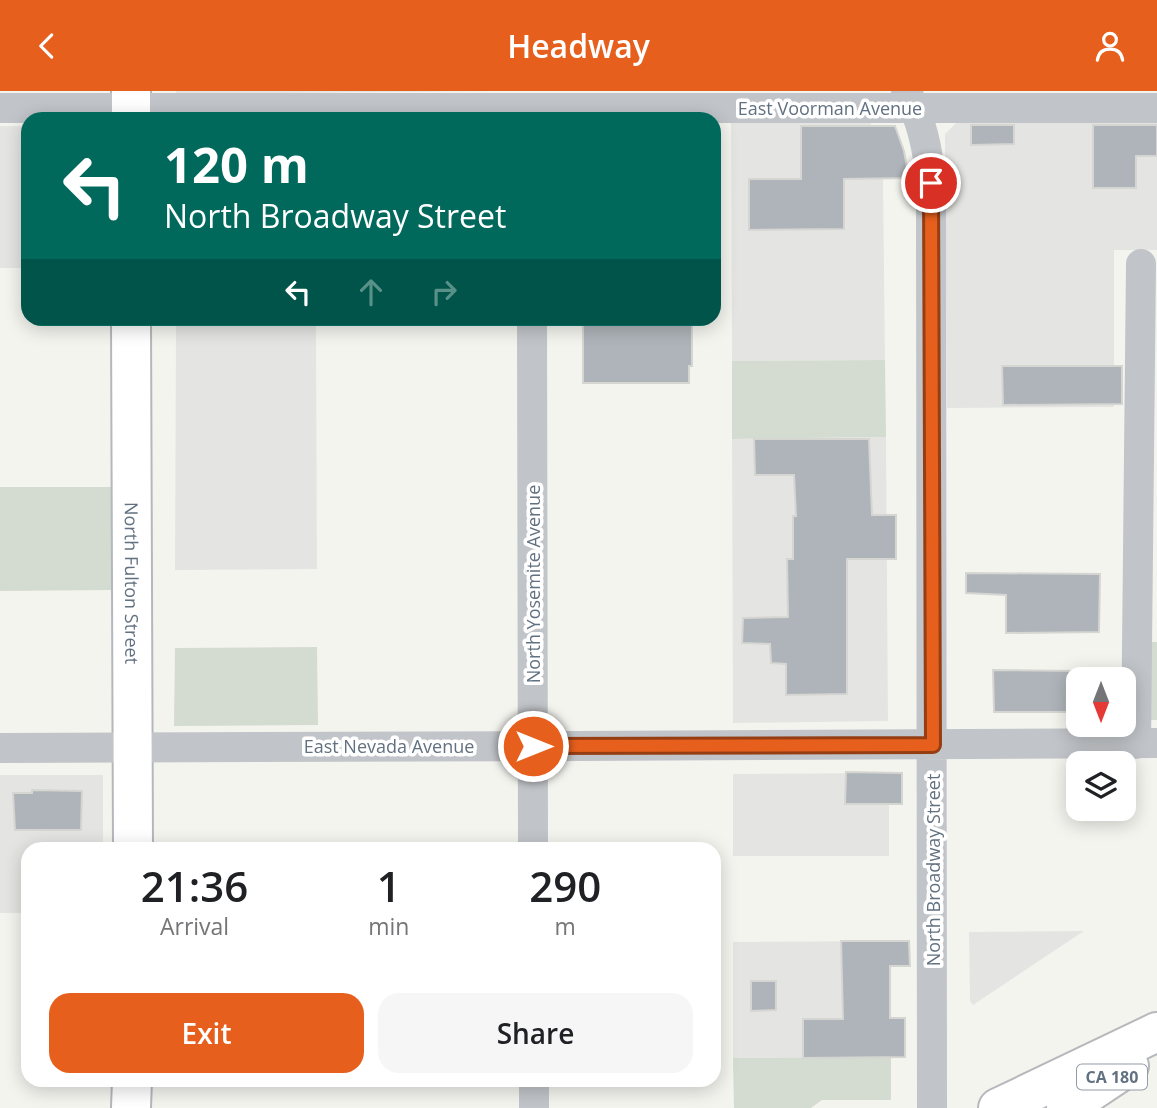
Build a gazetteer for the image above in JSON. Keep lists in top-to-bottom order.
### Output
{
  "streets": {
    "main road": ["North Fulton Street", "CA 180"],
    "street": [
      "East Voorman Avenue",
      "North Yosemite Avenue",
      "East Nevada Avenue",
      "North Broadway Street"
    ]
  },
  "crossings": [
    ["East Voorman Avenue", "North Broadway Street"],
    ["North Fulton Street", "East Nevada Avenue"],
    ["North Yosemite Avenue", "East Nevada Avenue"],
    ["East Nevada Avenue", "North Broadway Street"]
  ],
  "north": "bottom",
  "page": {
    "header": "Headway",
    "turn": ["120 m", "North Broadway Street"],
    "eta": [
      "21:36",
      "Arrival",
      "1",
      "min",
      "290",
      "m"
    ],
    "buttons": ["Exit", "Share"]
  }
}
